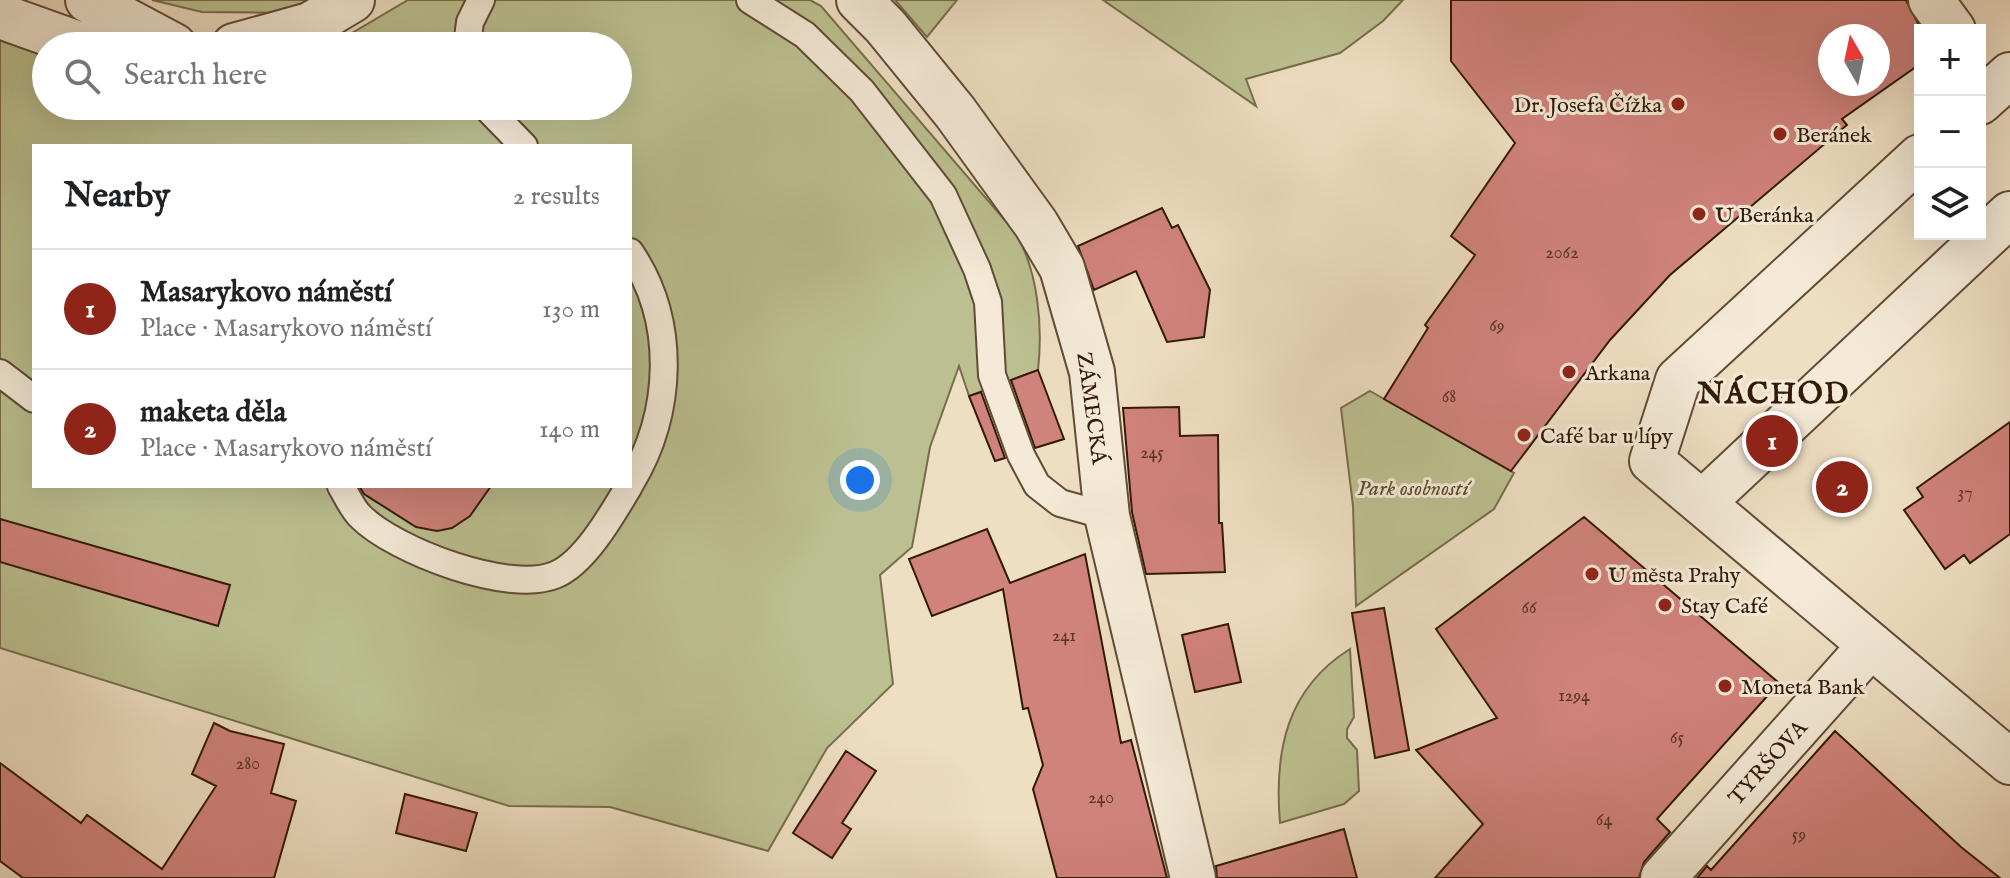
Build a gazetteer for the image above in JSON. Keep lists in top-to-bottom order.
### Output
{
  "streets": {
    "street": ["ZÁMECKÁ", "TYRŠOVA"]
  },
  "districts": ["NÁCHOD"],
  "parks": ["Park osobností"],
  "places": [
    "Dr. Josefa Čížka",
    "Beránek",
    "U Beránka",
    "Arkana",
    "Café bar u lípy",
    "U města Prahy",
    "Stay Café",
    "Moneta Bank"
  ],
  "house_numbers": [
    "2062",
    "69",
    "68",
    "245",
    "37",
    "66",
    "241",
    "1294",
    "65",
    "280",
    "240",
    "64",
    "59"
  ],
  "north": "top",
  "page": {
    "map_buttons": ["+", "−"],
    "search": "Search here",
    "heading": ["Nearby", "2 results"],
    "list": [
      {
        "mark": "1",
        "name": "Masarykovo náměstí",
        "note": "Place · Masarykovo náměstí",
        "value": "130 m"
      },
      {
        "mark": "2",
        "name": "maketa děla",
        "note": "Place · Masarykovo náměstí",
        "value": "140 m"
      }
    ],
    "pins": ["1", "2"]
  }
}
